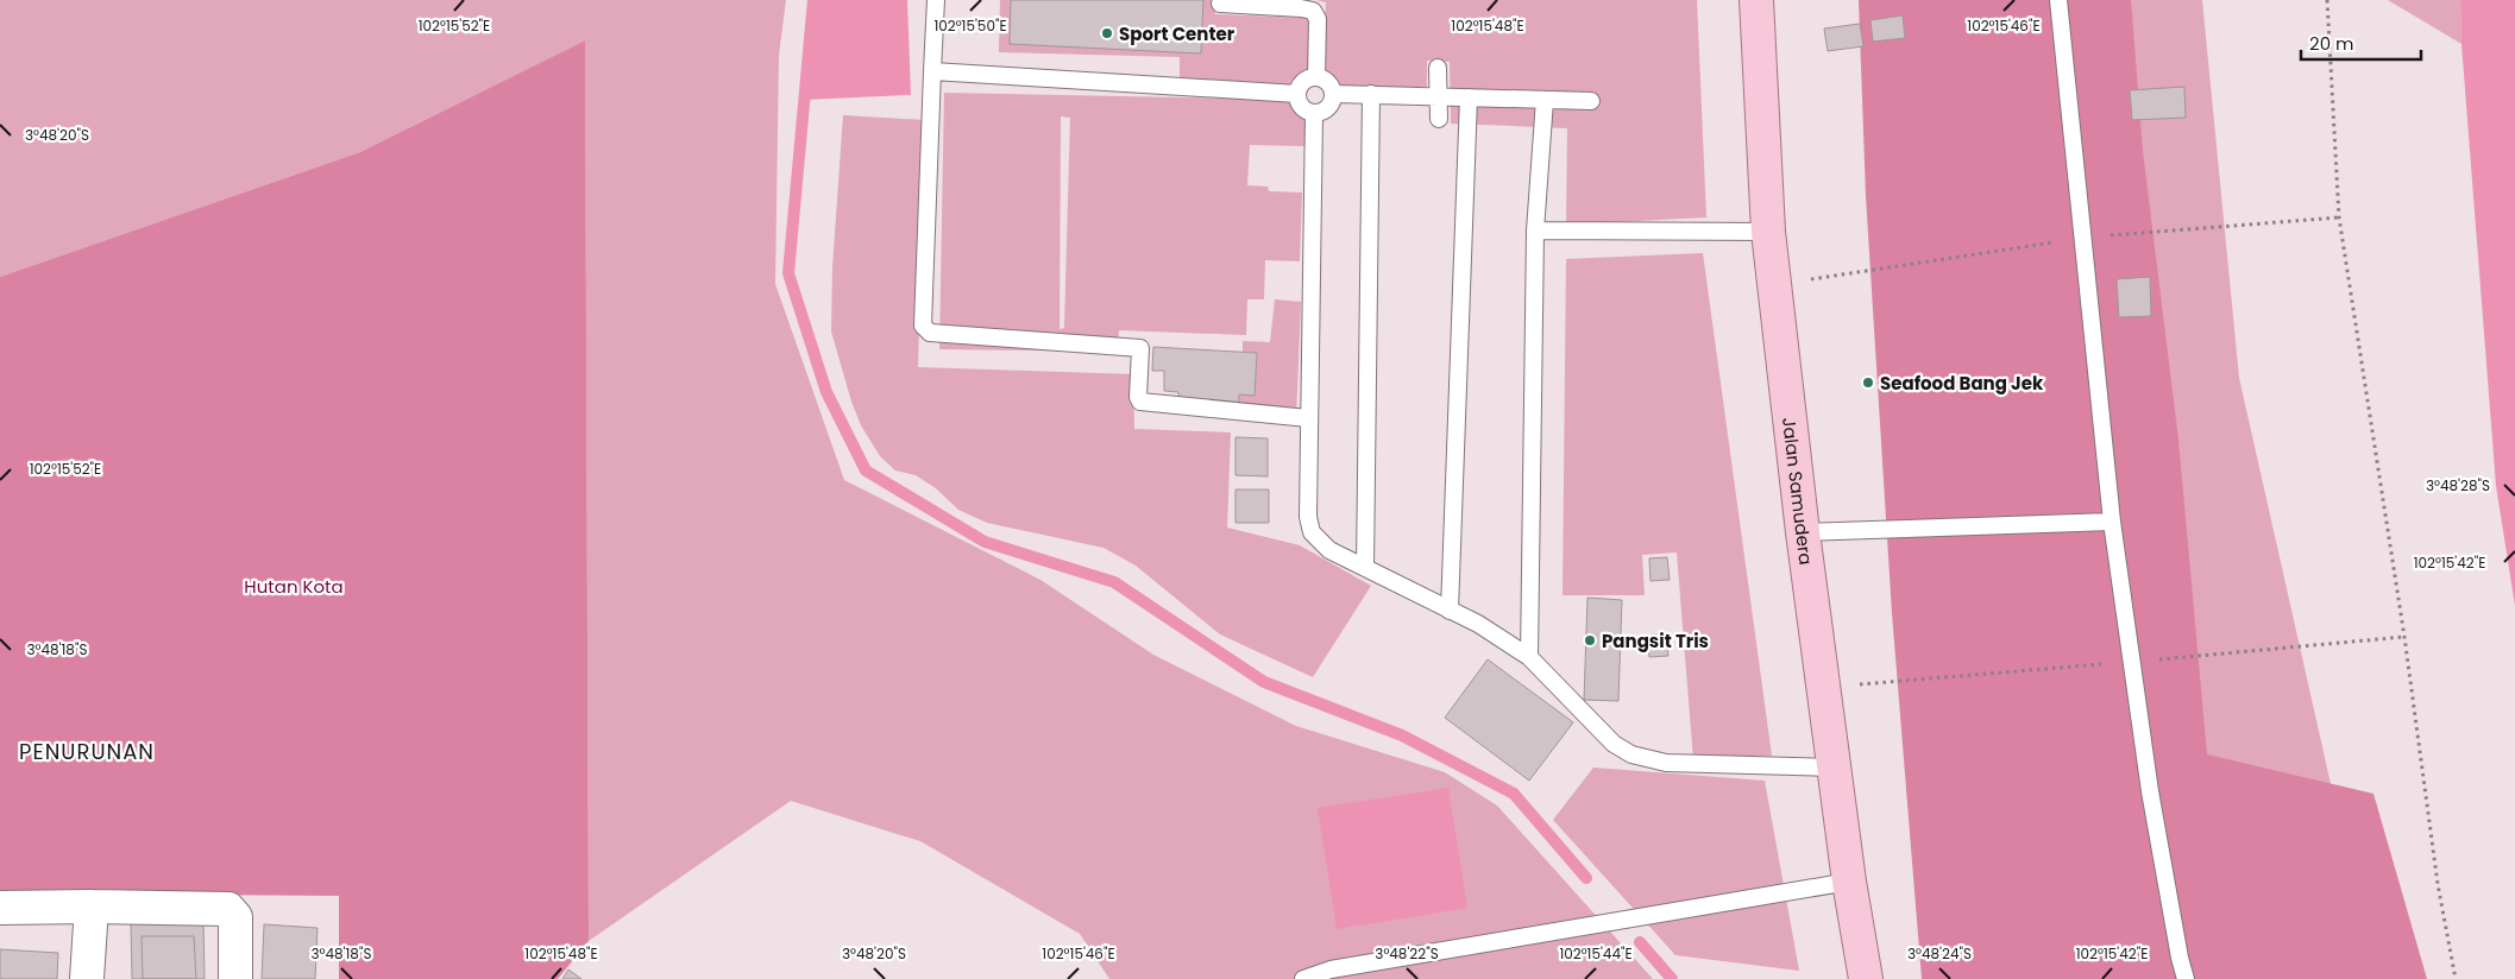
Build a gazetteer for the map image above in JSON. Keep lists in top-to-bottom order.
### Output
{
  "streets": {
    "main road": ["Jalan Samudera"]
  },
  "districts": ["PENURUNAN"],
  "parks": ["Hutan Kota"],
  "places": ["Sport Center", "Seafood Bang Jek", "Pangsit Tris"],
  "scale_bar": "20 m",
  "coordinates": [
    "102°15'52\"E",
    "102°15'50\"E",
    "102°15'48\"E",
    "102°15'46\"E",
    "3°48'20\"S",
    "3°48'28\"S",
    "102°15'42\"E",
    "3°48'18\"S",
    "102°15'44\"E",
    "3°48'22\"S",
    "3°48'24\"S"
  ]
}
